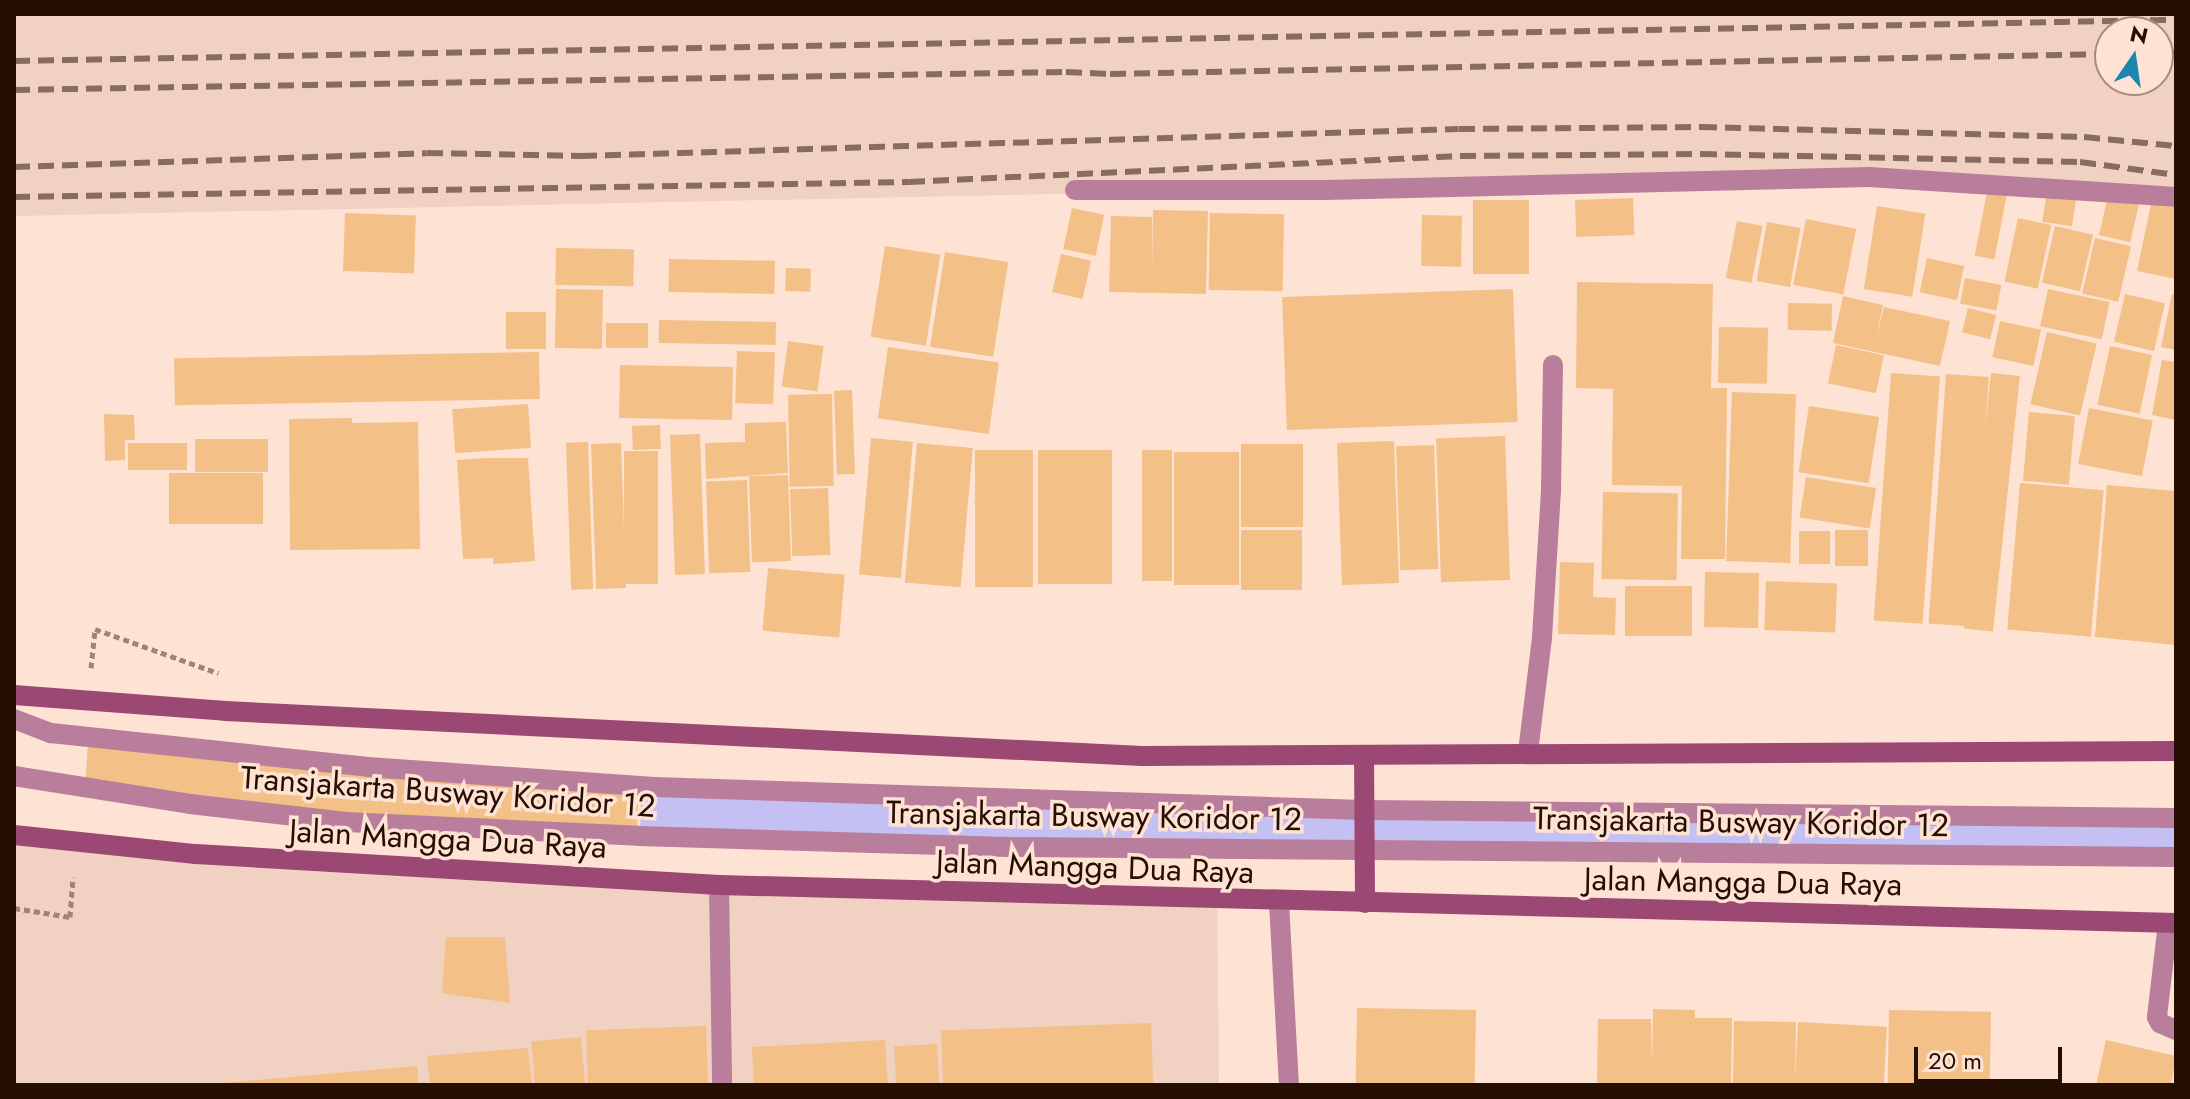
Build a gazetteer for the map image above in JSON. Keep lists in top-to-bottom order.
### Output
{
  "streets": {
    "main road": ["Jalan Mangga Dua Raya"],
    "street": ["Transjakarta Busway Koridor 12"]
  },
  "scale_bar": "20 m",
  "north": "top"
}
